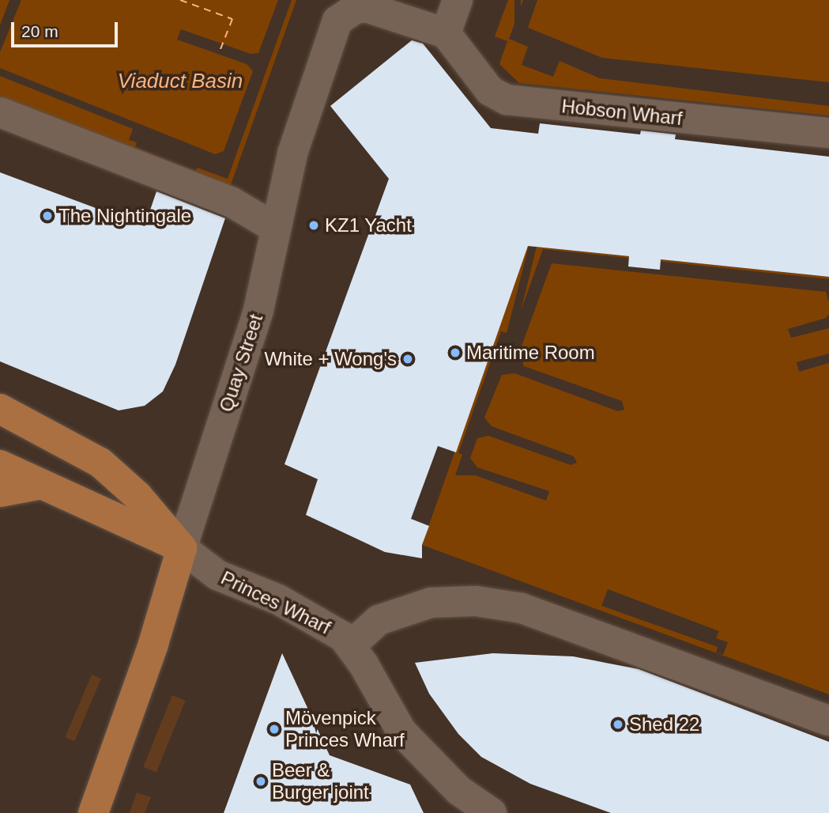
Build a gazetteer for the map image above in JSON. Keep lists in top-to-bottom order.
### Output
{
  "streets": {
    "main road": ["Quay Street"],
    "street": ["Hobson Wharf", "Princes Wharf"]
  },
  "crossings": [
    ["Hobson Wharf", "Quay Street"],
    ["Quay Street", "Princes Wharf"]
  ],
  "water": ["Viaduct Basin"],
  "places": [
    "The Nightingale",
    "KZ1 Yacht",
    "Maritime Room",
    "White + Wong's",
    "Shed 22",
    "Mövenpick Princes Wharf",
    "Beer & Burger joint"
  ],
  "scale_bar": "20 m"
}
